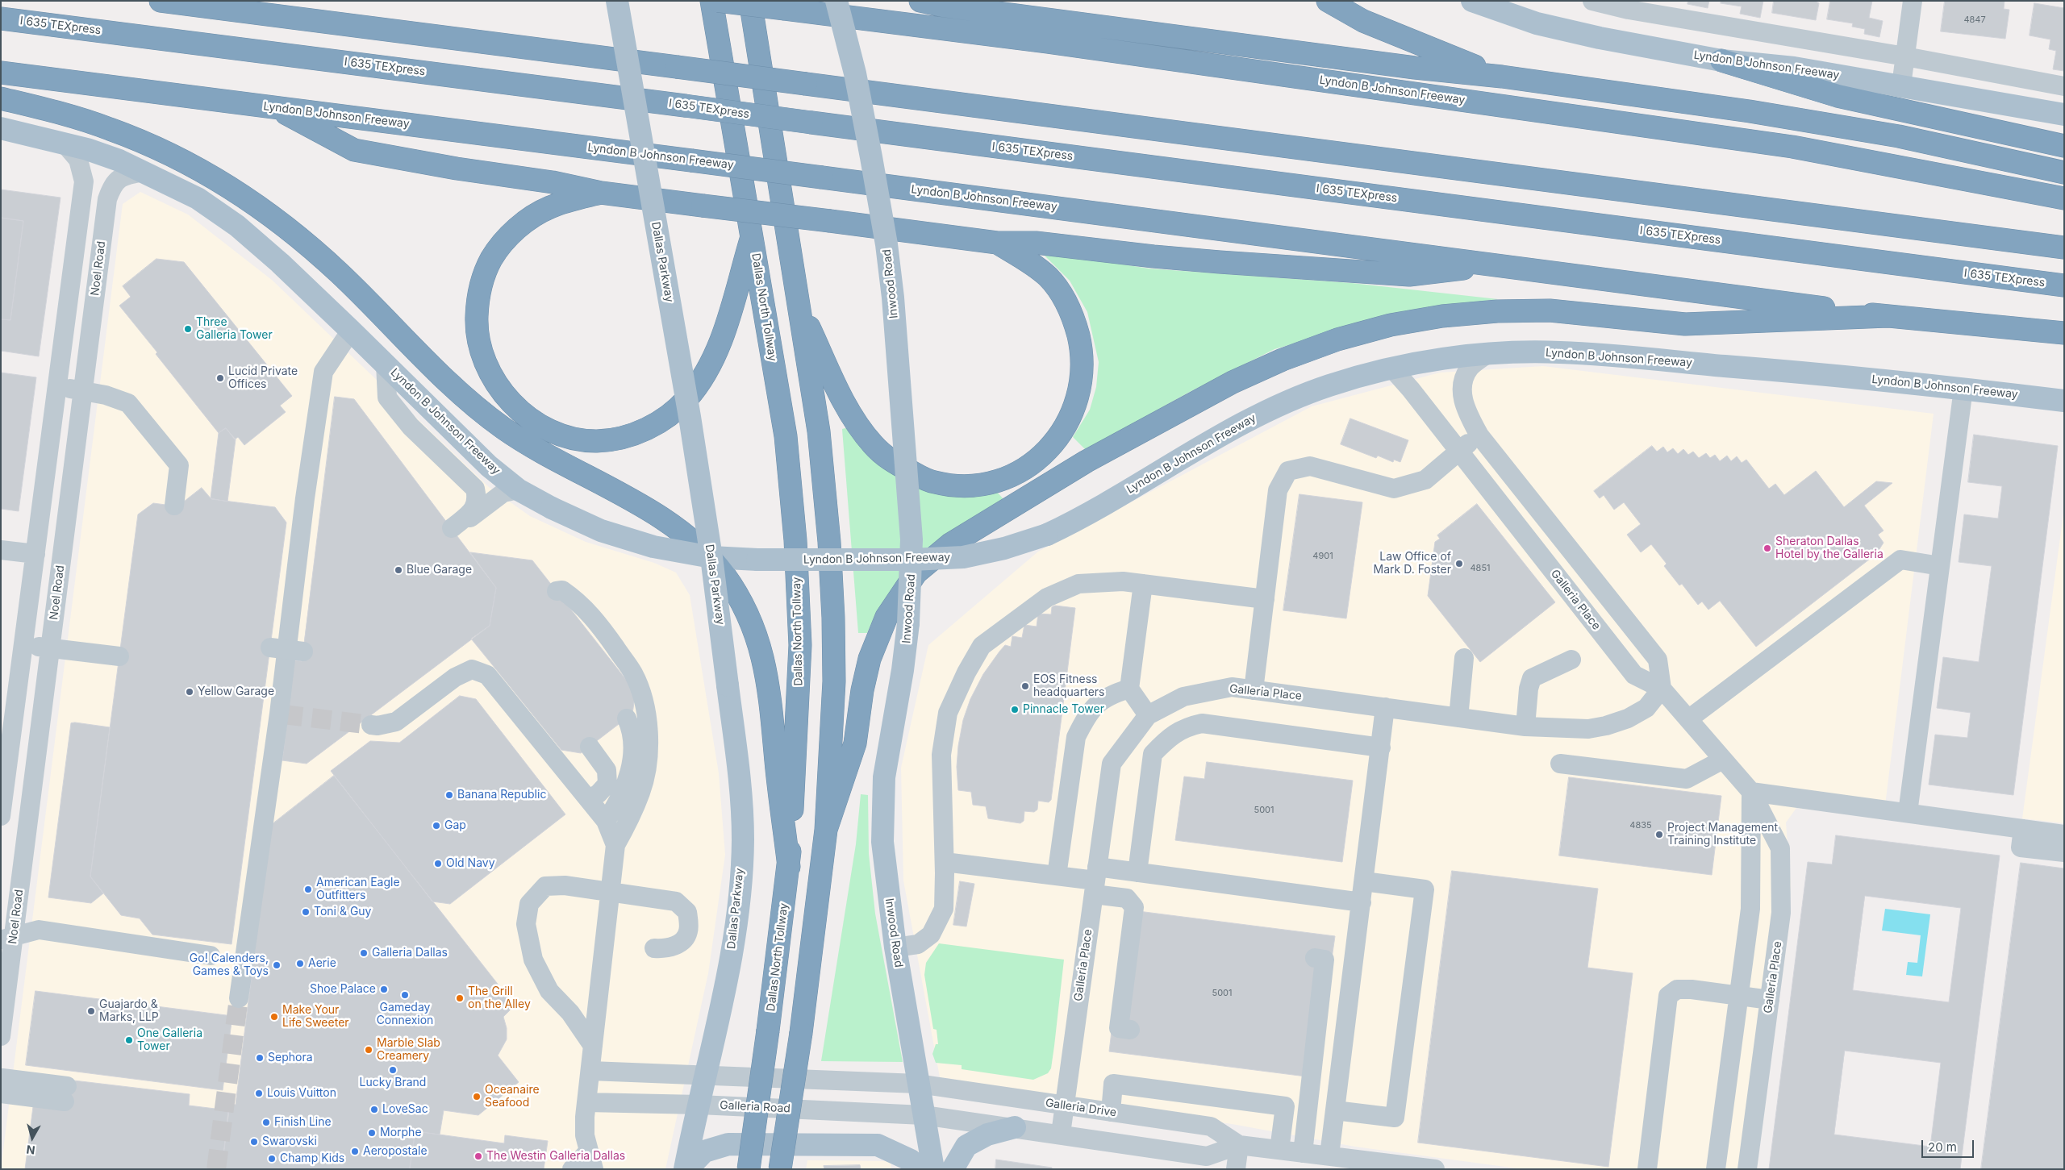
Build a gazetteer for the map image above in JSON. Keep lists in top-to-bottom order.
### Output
{
  "streets": {
    "highway": ["I 635 TEXpress", "Lyndon B Johnson Freeway", "Dallas North Tollway"],
    "main road": ["Dallas Parkway", "Inwood Road"],
    "street": [
      "Noel Road",
      "Galleria Place",
      "Galleria Road",
      "Galleria Drive"
    ]
  },
  "crossings": [
    ["Lyndon B Johnson Freeway", "Dallas Parkway"],
    ["Lyndon B Johnson Freeway", "Noel Road"],
    ["Lyndon B Johnson Freeway", "Inwood Road"],
    ["Lyndon B Johnson Freeway", "Galleria Place"],
    ["Dallas Parkway", "Galleria Road"],
    ["Inwood Road", "Galleria Road"],
    ["Inwood Road", "Galleria Drive"],
    ["Galleria Place", "Galleria Drive"],
    ["Galleria Road", "Galleria Drive"]
  ],
  "places": [
    "Three Galleria Tower",
    "Lucid Private Offices",
    "Sheraton Dallas Hotel by the Galleria",
    "Law Office of Mark D. Foster",
    "Blue Garage",
    "EOS Fitness headquarters",
    "Yellow Garage",
    "Pinnacle Tower",
    "Banana Republic",
    "Gap",
    "Project Management Training Institute",
    "Old Navy",
    "American Eagle Outfitters",
    "Toni & Guy",
    "Galleria Dallas",
    "Aerie",
    "Go! Calenders, Games & Toys",
    "Shoe Palace",
    "Gameday Connexion",
    "The Grill on the Alley",
    "Guajardo & Marks, LLP",
    "Make Your Life Sweeter",
    "One Galleria Tower",
    "Marble Slab Creamery",
    "Sephora",
    "Lucky Brand",
    "Louis Vuitton",
    "Oceanaire Seafood",
    "LoveSac",
    "Finish Line",
    "Morphe",
    "Swarovski",
    "Aeropostale",
    "The Westin Galleria Dallas",
    "Champ Kids"
  ],
  "house_numbers": [
    "4847",
    "4901",
    "4851",
    "5001",
    "4835",
    "5001"
  ],
  "scale_bar": "20 m",
  "north": "bottom"
}
